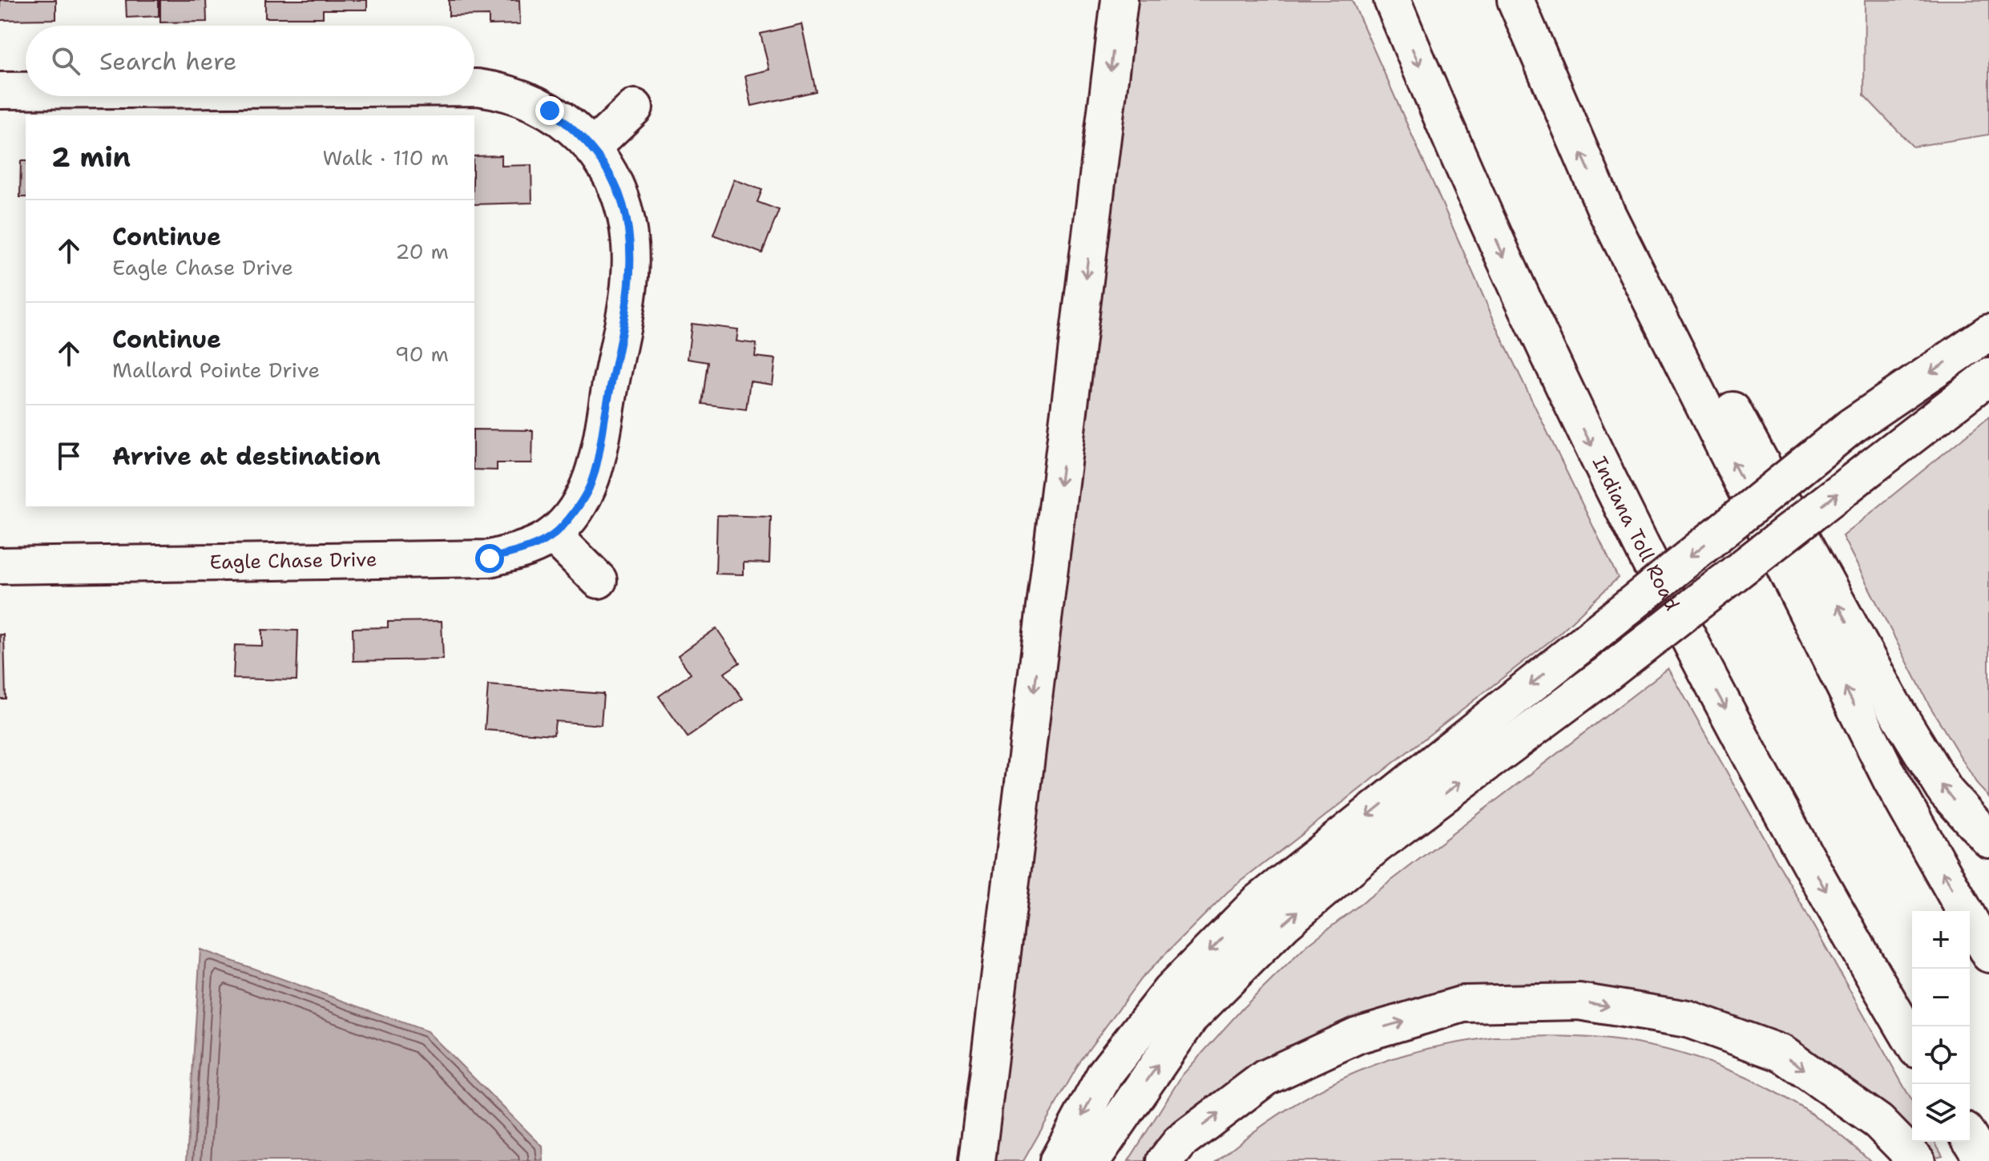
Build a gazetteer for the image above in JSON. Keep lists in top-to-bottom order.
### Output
{
  "streets": {
    "main road": ["Indiana Toll Road", "Eagle Chase Drive"]
  },
  "page": {
    "search": "Search here",
    "heading": ["2 min", "Walk · 110 m"],
    "list": [
      ["Continue", "Eagle Chase Drive", "20 m"],
      ["Continue", "Mallard Pointe Drive", "90 m"],
      "Arrive at destination"
    ],
    "map_buttons": ["+", "−"]
  }
}
